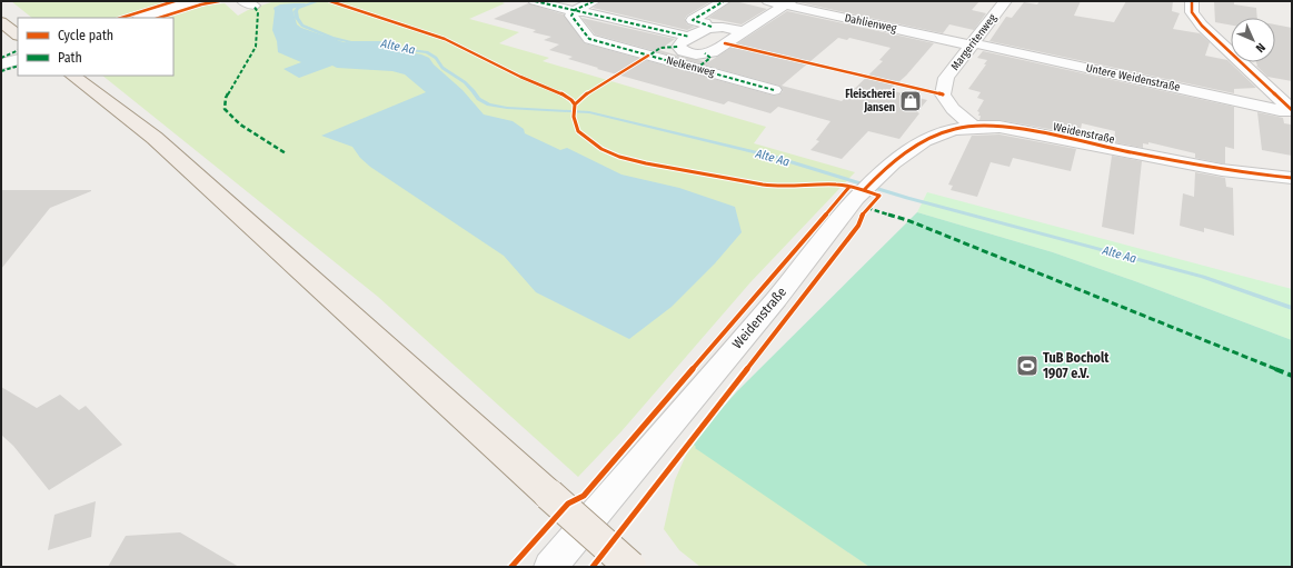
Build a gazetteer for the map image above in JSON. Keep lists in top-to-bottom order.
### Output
{
  "streets": {
    "street": [
      "Dahlienweg",
      "Margeritenweg",
      "Nelkenweg",
      "Untere Weidenstraße",
      "Weidenstraße"
    ]
  },
  "crossings": [
    ["Dahlienweg", "Margeritenweg"],
    ["Dahlienweg", "Nelkenweg"],
    ["Dahlienweg", "Untere Weidenstraße"],
    ["Margeritenweg", "Untere Weidenstraße"],
    ["Margeritenweg", "Weidenstraße"]
  ],
  "water": ["Alte Aa"],
  "places": {
    "shop": ["Fleischerei Jansen"],
    "sports": ["TuB Bocholt 1907 e.V."]
  },
  "legend": ["Cycle path", "Path"],
  "north": "bottom right"
}
